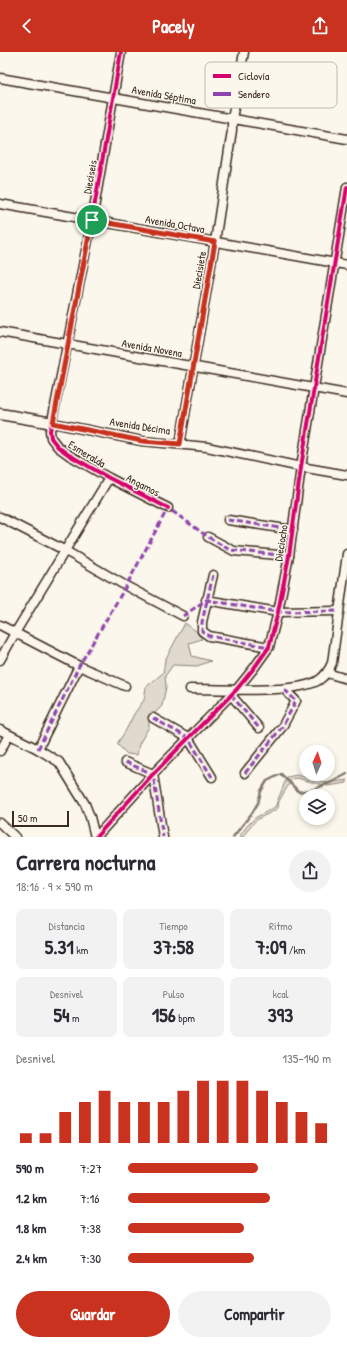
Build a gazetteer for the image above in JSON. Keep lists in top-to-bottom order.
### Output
{
  "streets": {
    "street": [
      "Avenida Séptima",
      "Dieciseis",
      "Avenida Octava",
      "Diecisiete",
      "Avenida Novena",
      "Avenida Décima",
      "Esmeralda",
      "Angamos",
      "Dieciocho"
    ]
  },
  "crossings": [
    ["Avenida Séptima", "Dieciseis"],
    ["Avenida Séptima", "Diecisiete"],
    ["Dieciseis", "Avenida Octava"],
    ["Dieciseis", "Avenida Novena"],
    ["Dieciseis", "Avenida Décima"],
    ["Dieciseis", "Esmeralda"],
    ["Avenida Octava", "Diecisiete"],
    ["Avenida Octava", "Dieciocho"],
    ["Diecisiete", "Avenida Novena"],
    ["Diecisiete", "Avenida Décima"],
    ["Avenida Novena", "Dieciocho"],
    ["Avenida Décima", "Esmeralda"],
    ["Avenida Décima", "Dieciocho"],
    ["Esmeralda", "Angamos"]
  ],
  "legend": ["Ciclovía", "Sendero"],
  "scale_bar": "50 m",
  "north": "top",
  "page": {
    "header": "Pacely",
    "scale": "50 m",
    "heading": ["Carrera nocturna", "18:16 · 9 × 590 m"],
    "stats": [
      ["Distancia", "5.31 km"],
      ["Tiempo", "37:58"],
      ["Ritmo", "7:09 /km"],
      ["Desnivel", "54 m"],
      ["Pulso", "156 bpm"],
      ["kcal", "393"]
    ],
    "chart": ["Desnivel", "135–140 m"],
    "list": [
      {
        "name": "590 m",
        "note": "7:27"
      },
      {
        "name": "1.2 km",
        "note": "7:16"
      },
      {
        "name": "1.8 km",
        "note": "7:38"
      },
      {
        "name": "2.4 km",
        "note": "7:30"
      }
    ],
    "buttons": ["Guardar", "Compartir"]
  }
}
